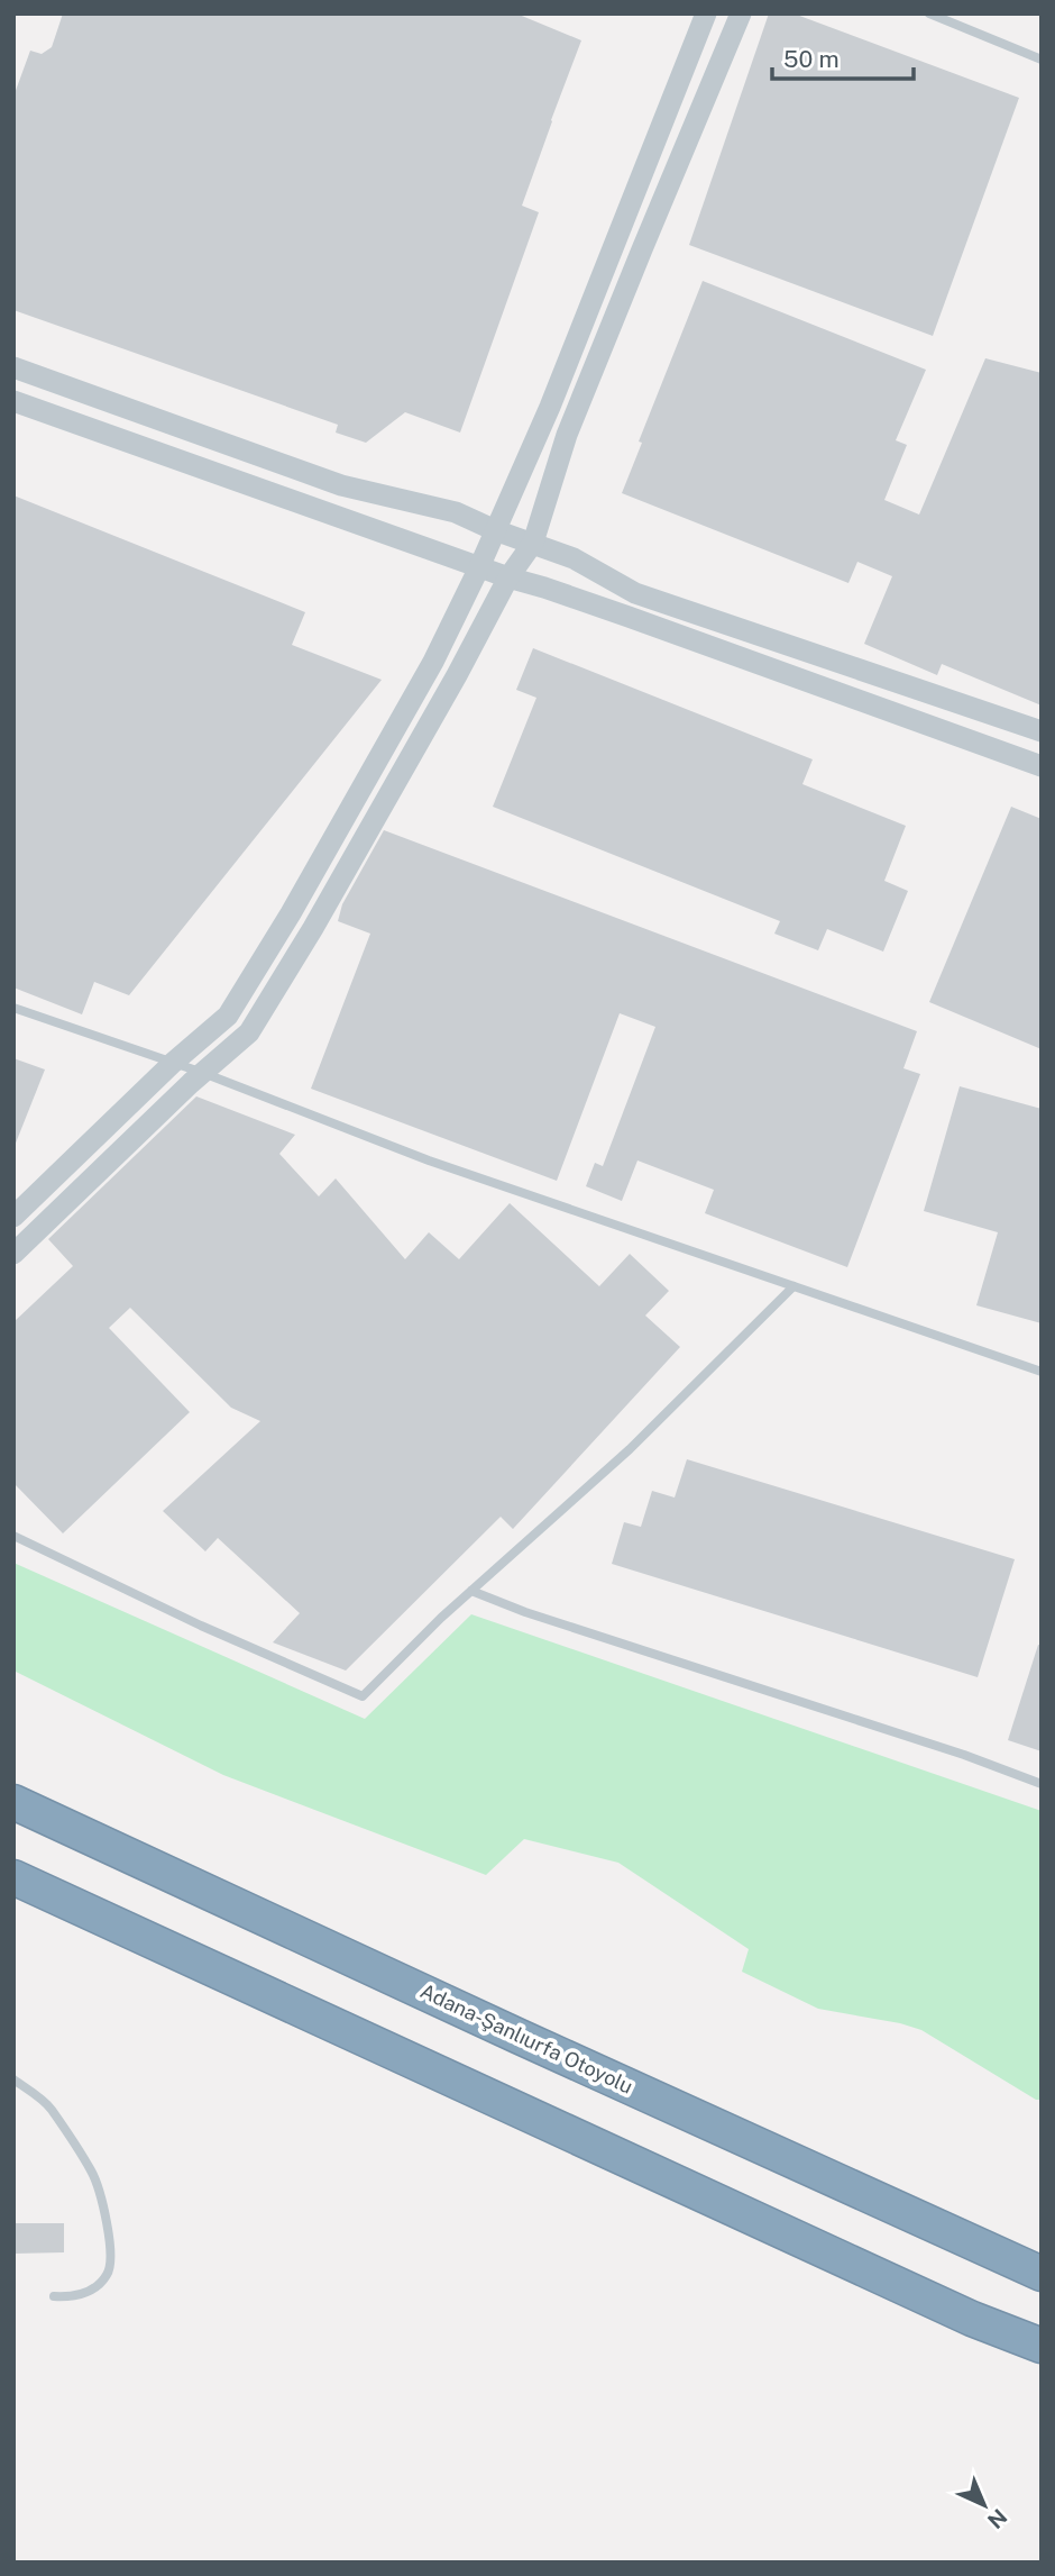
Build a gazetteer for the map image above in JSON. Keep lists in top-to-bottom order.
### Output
{
  "streets": {
    "highway": ["Adana-Şanlıurfa Otoyolu"]
  },
  "scale_bar": "50 m",
  "north": "bottom right"
}
